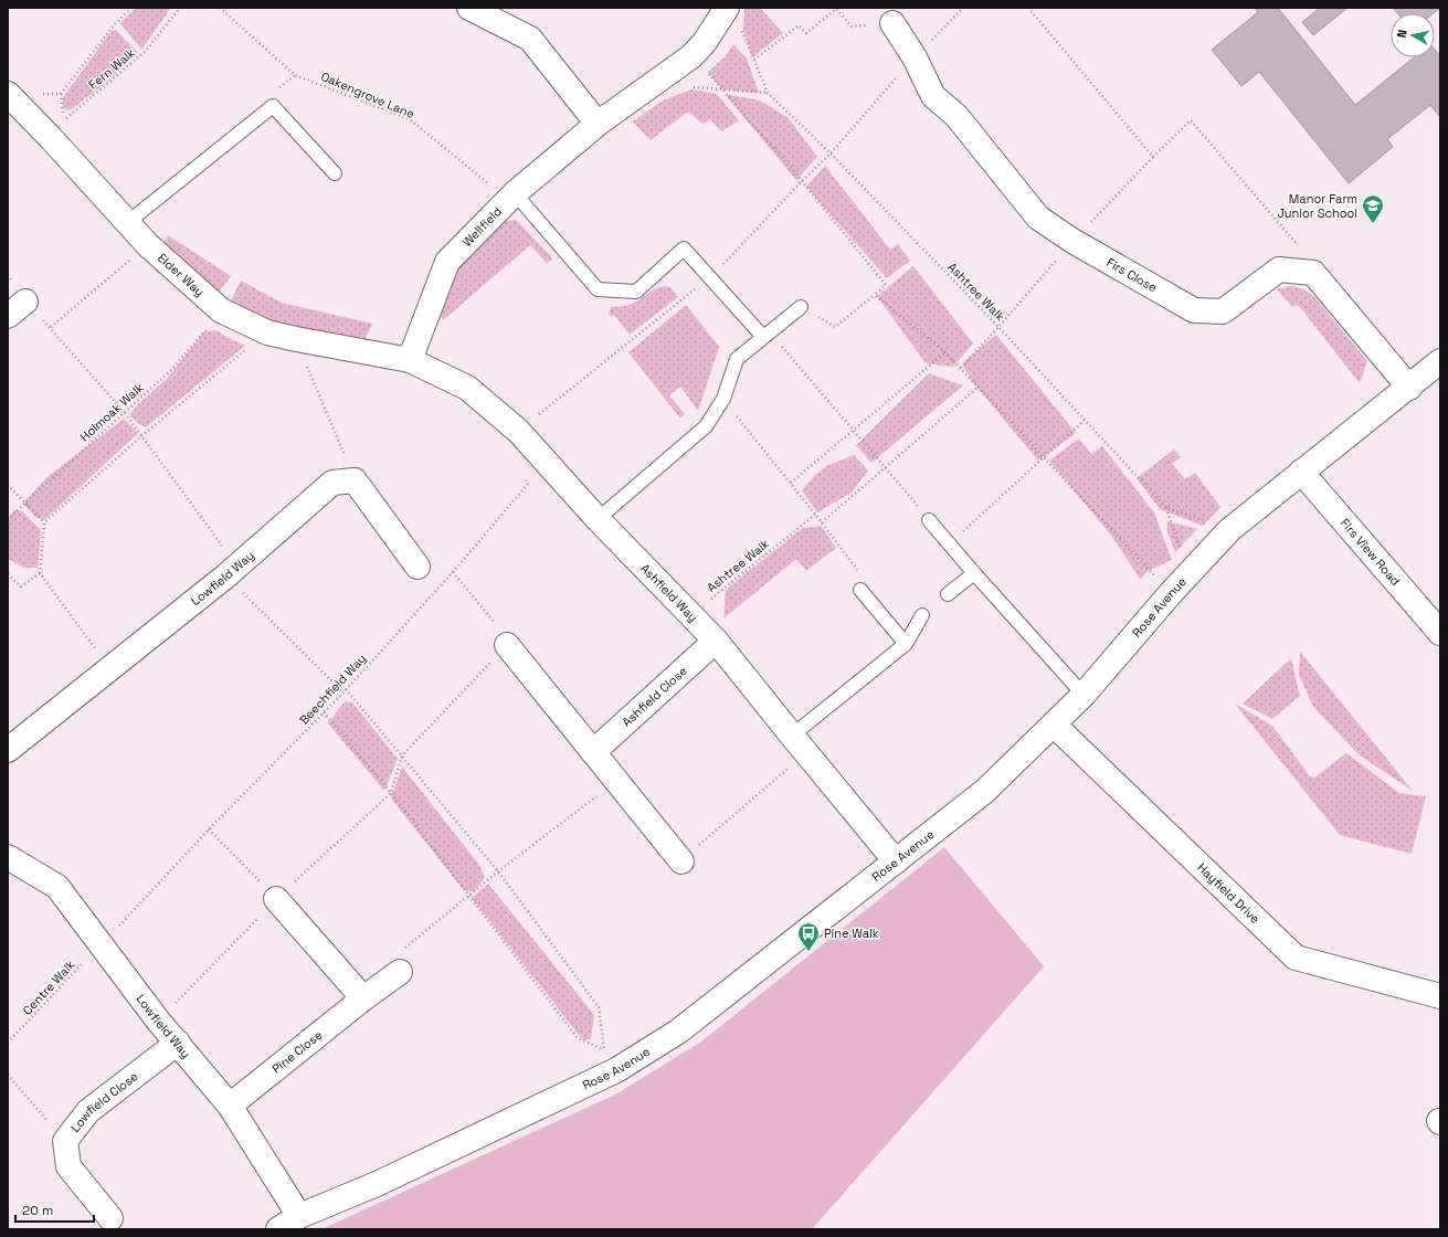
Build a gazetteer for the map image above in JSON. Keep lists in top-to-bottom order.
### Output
{
  "streets": {
    "street": [
      "Wellfield",
      "Firs Close",
      "Elder Way",
      "Firs View Road",
      "Lowfield Way",
      "Ashfield Way",
      "Rose Avenue",
      "Ashfield Close",
      "Hayfield Drive",
      "Pine Close",
      "Lowfield Close"
    ],
    "path": [
      "Fern Walk",
      "Oakengrove Lane",
      "Ashtree Walk",
      "Holmoak Walk",
      "Beechfield Way",
      "Centre Walk"
    ]
  },
  "crossings": [
    ["Oakengrove Lane", "Wellfield"],
    ["Wellfield", "Elder Way"],
    ["Wellfield", "Ashfield Way"],
    ["Firs Close", "Rose Avenue"],
    ["Elder Way", "Holmoak Walk"],
    ["Elder Way", "Ashfield Way"],
    ["Ashtree Walk", "Ashfield Way"],
    ["Ashtree Walk", "Rose Avenue"],
    ["Firs View Road", "Rose Avenue"],
    ["Lowfield Way", "Rose Avenue"],
    ["Lowfield Way", "Beechfield Way"],
    ["Lowfield Way", "Centre Walk"],
    ["Lowfield Way", "Pine Close"],
    ["Lowfield Way", "Lowfield Close"],
    ["Ashfield Way", "Rose Avenue"],
    ["Ashfield Way", "Ashfield Close"],
    ["Rose Avenue", "Hayfield Drive"],
    ["Beechfield Way", "Centre Walk"]
  ],
  "places": {
    "school or university": ["Manor Farm Junior School"],
    "bus stop": ["Pine Walk"]
  },
  "scale_bar": "20 m",
  "north": "left"
}
